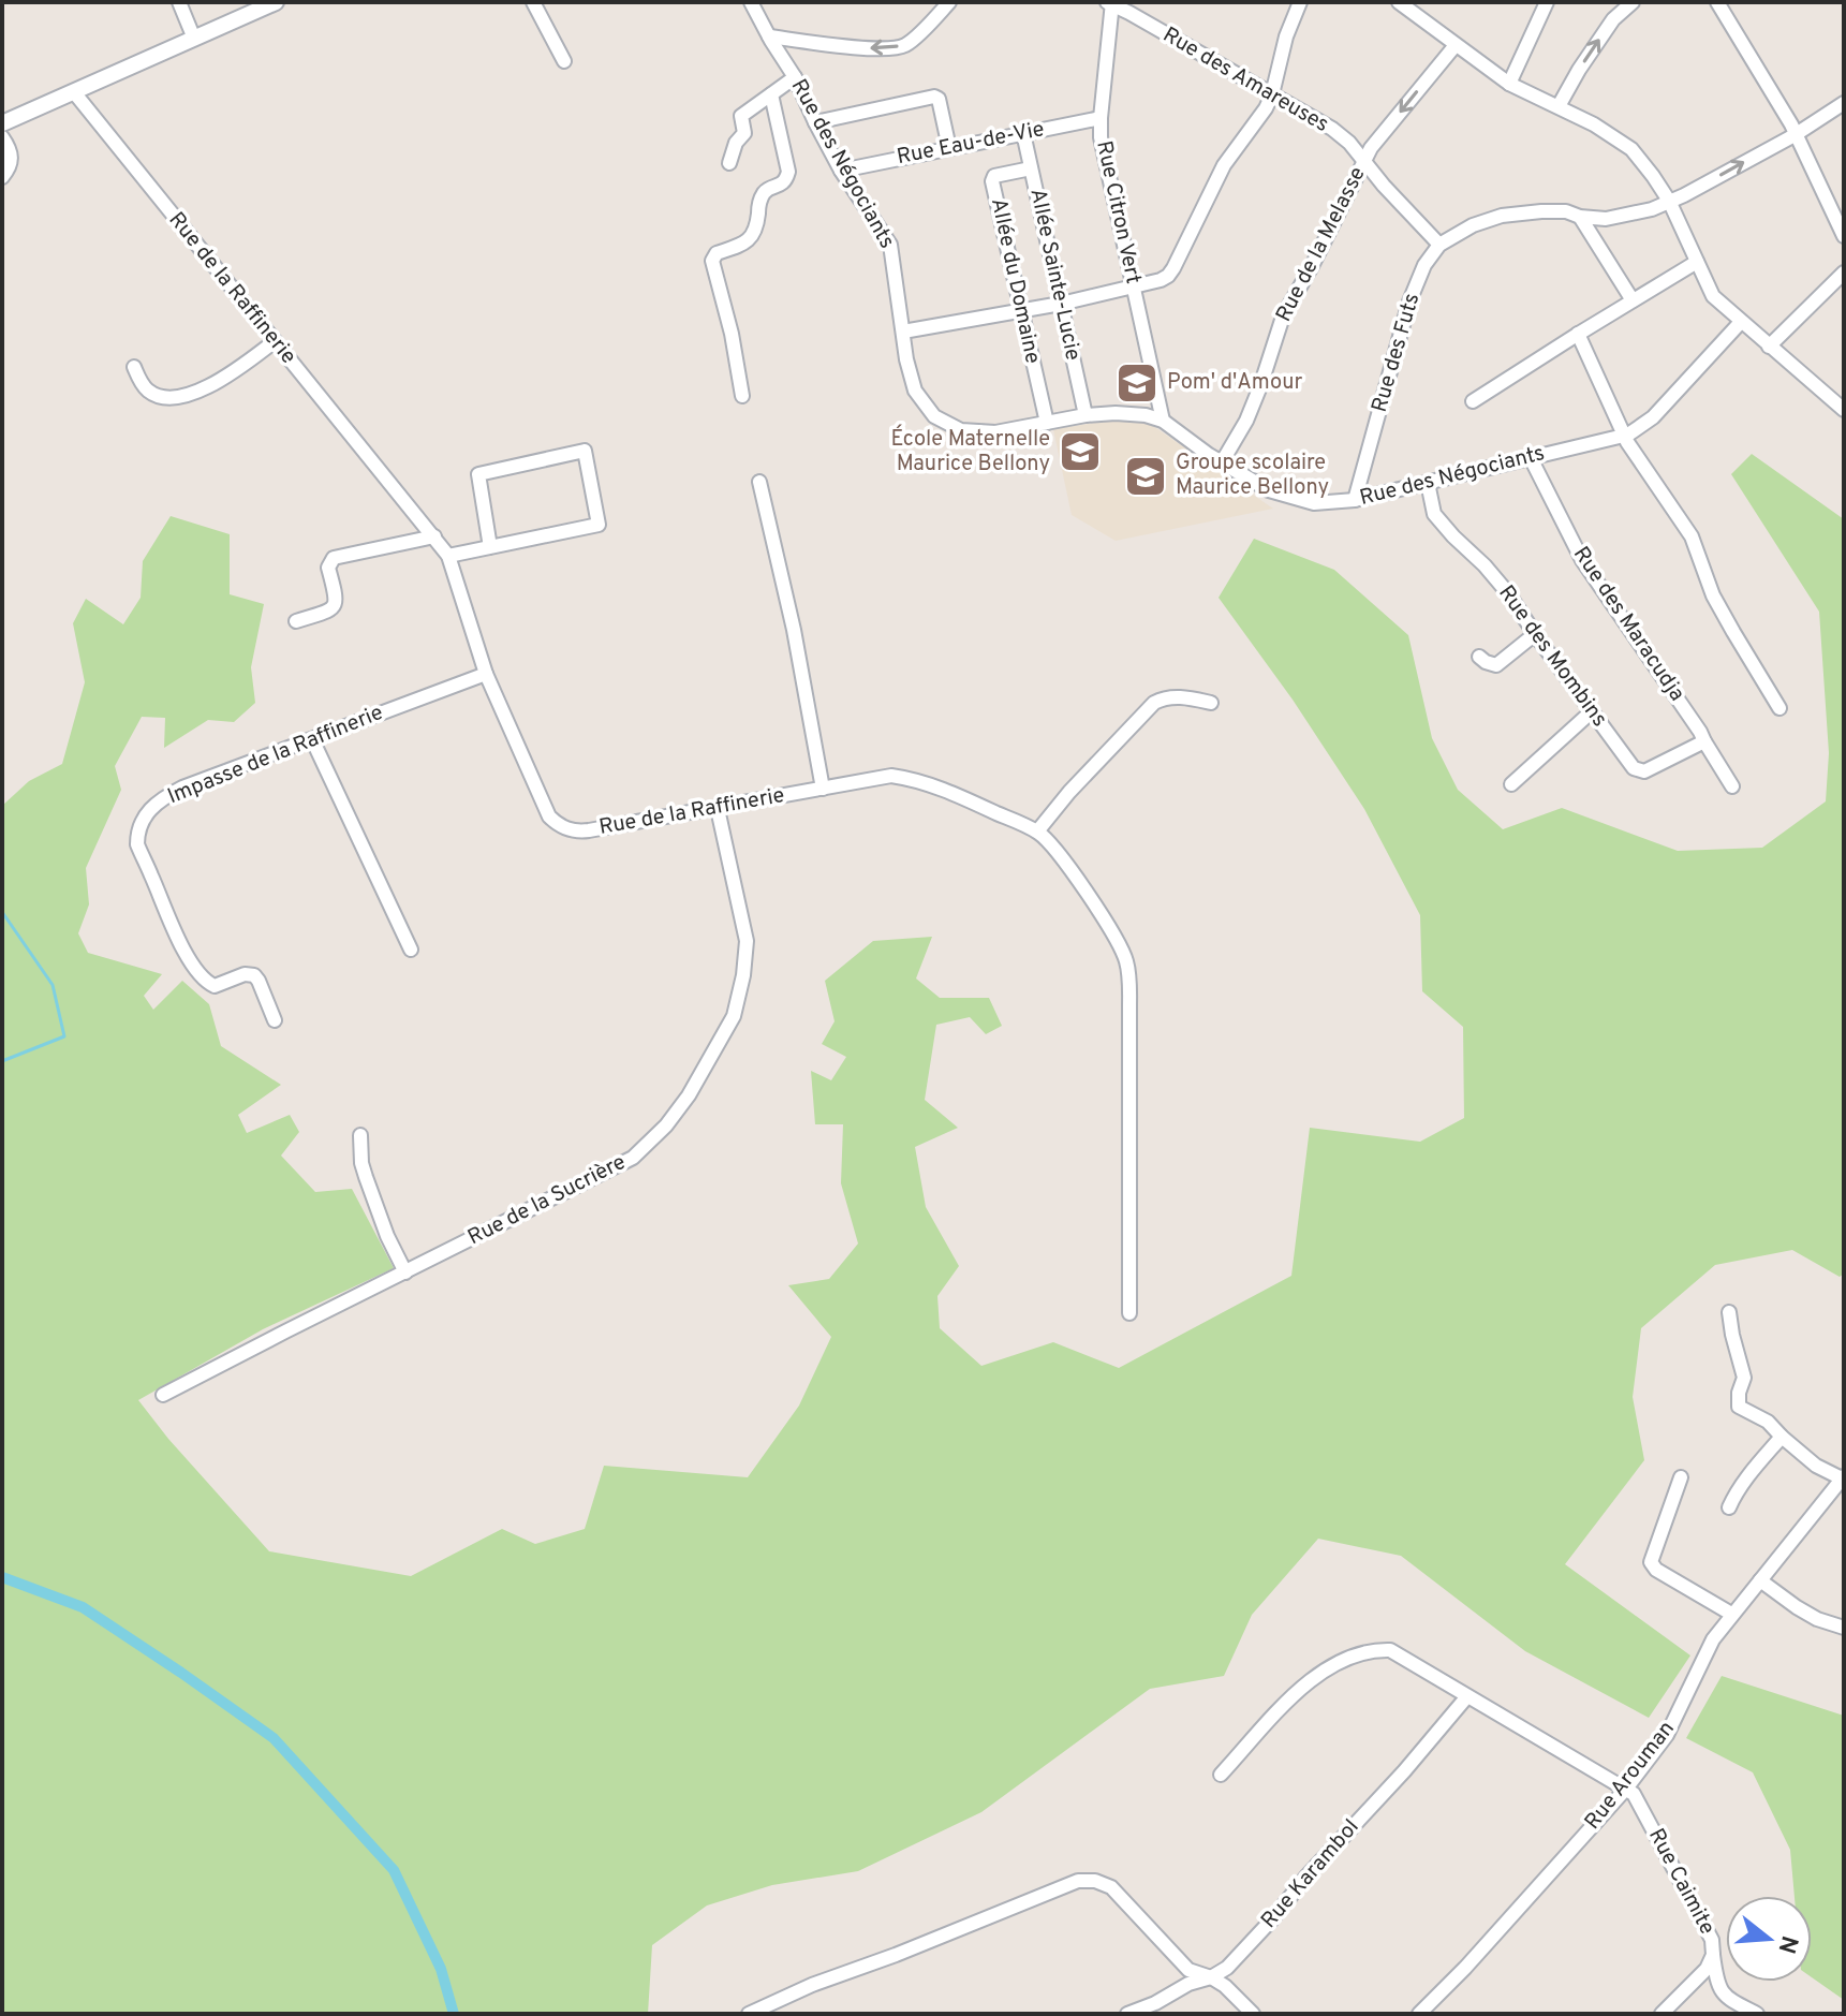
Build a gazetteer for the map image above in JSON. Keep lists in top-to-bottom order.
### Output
{
  "streets": {
    "street": [
      "Rue des Amareuses",
      "Rue Eau-de-Vie",
      "Rue des Négociants",
      "Rue Citron Vert",
      "Rue de la Melasse",
      "Allée Sainte-Lucie",
      "Allée du Domaine",
      "Rue de la Raffinerie",
      "Rue des Futs",
      "Rue des Maracudja",
      "Rue des Mombins",
      "Impasse de la Raffinerie",
      "Rue de la Sucrière",
      "Rue Arouman",
      "Rue Karambol",
      "Rue Caimite"
    ]
  },
  "crossings": [
    ["Rue des Amareuses", "Rue Citron Vert"],
    ["Rue des Amareuses", "Rue de la Melasse"],
    ["Rue des Amareuses", "Rue des Futs"],
    ["Rue Eau-de-Vie", "Rue des Négociants"],
    ["Rue Eau-de-Vie", "Rue Citron Vert"],
    ["Rue Eau-de-Vie", "Allée Sainte-Lucie"],
    ["Rue des Négociants", "Rue Citron Vert"],
    ["Rue des Négociants", "Rue de la Melasse"],
    ["Rue des Négociants", "Allée Sainte-Lucie"],
    ["Rue des Négociants", "Allée du Domaine"],
    ["Rue des Négociants", "Rue des Futs"],
    ["Rue des Négociants", "Rue des Maracudja"],
    ["Rue des Négociants", "Rue des Mombins"],
    ["Allée Sainte-Lucie", "Allée du Domaine"],
    ["Rue de la Raffinerie", "Impasse de la Raffinerie"],
    ["Rue de la Raffinerie", "Rue de la Sucrière"],
    ["Rue des Maracudja", "Rue des Mombins"],
    ["Rue Arouman", "Rue Caimite"]
  ],
  "places": {
    "school or university": ["Pom' d'Amour", "École Maternelle Maurice Bellony", "Groupe scolaire Maurice Bellony"]
  },
  "north": "right"
}
